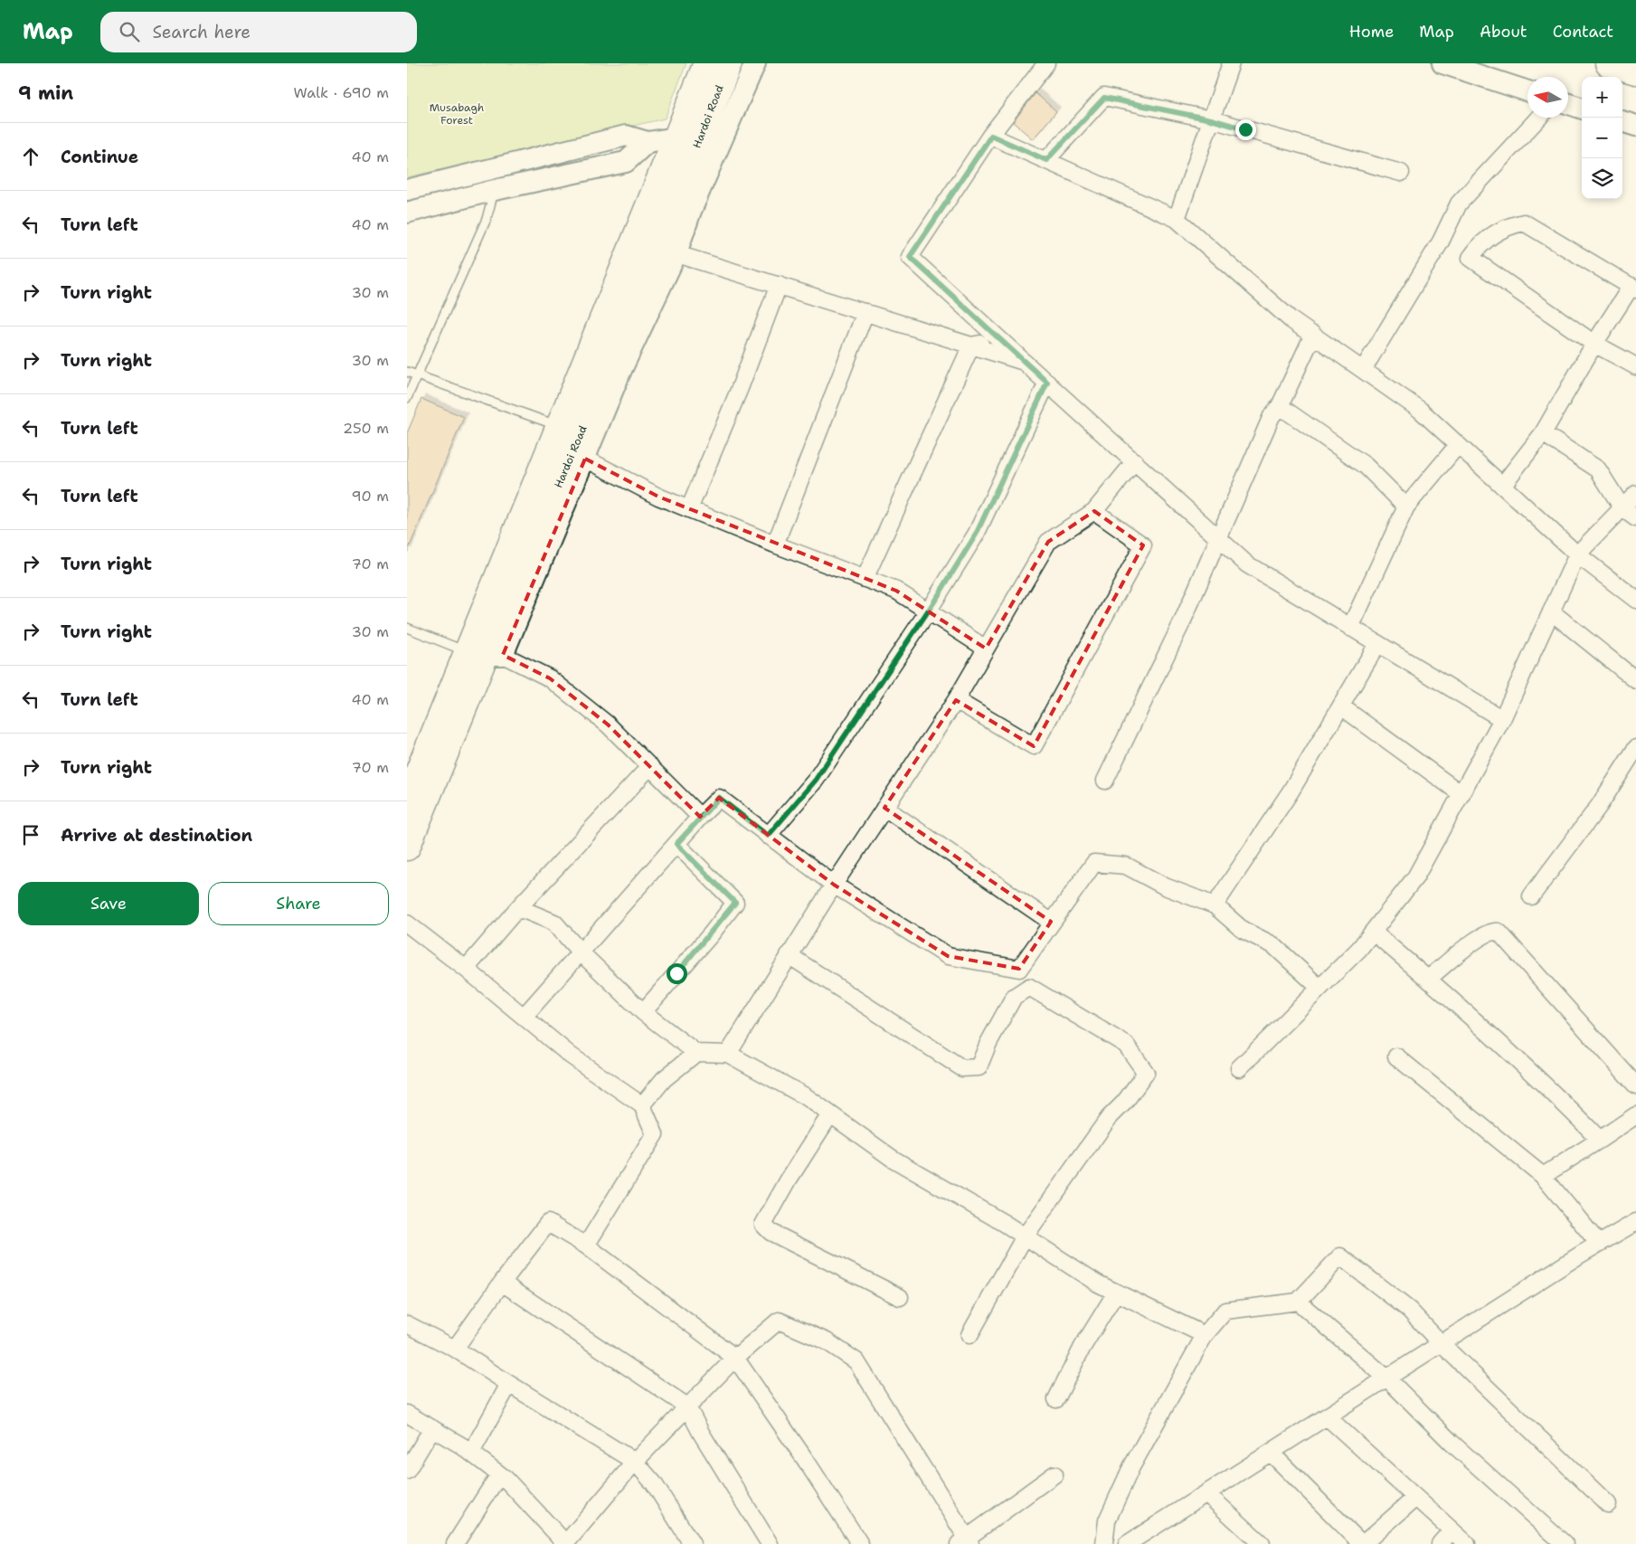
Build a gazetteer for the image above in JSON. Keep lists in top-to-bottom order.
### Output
{
  "streets": {
    "highway": ["Hardoi Road"]
  },
  "parks": ["Musabagh Forest"],
  "north": "left",
  "page": {
    "header": "Map",
    "search": "Search here",
    "nav": [
      "Home",
      "Map",
      "About",
      "Contact"
    ],
    "heading": ["9 min", "Walk · 690 m"],
    "map_buttons": ["+", "−"],
    "list": [
      ["Continue", "40 m"],
      ["Turn left", "40 m"],
      ["Turn right", "30 m"],
      ["Turn right", "30 m"],
      ["Turn left", "250 m"],
      ["Turn left", "90 m"],
      ["Turn right", "70 m"],
      ["Turn right", "30 m"],
      ["Turn left", "40 m"],
      ["Turn right", "70 m"],
      "Arrive at destination"
    ],
    "buttons": ["Save", "Share"]
  }
}
